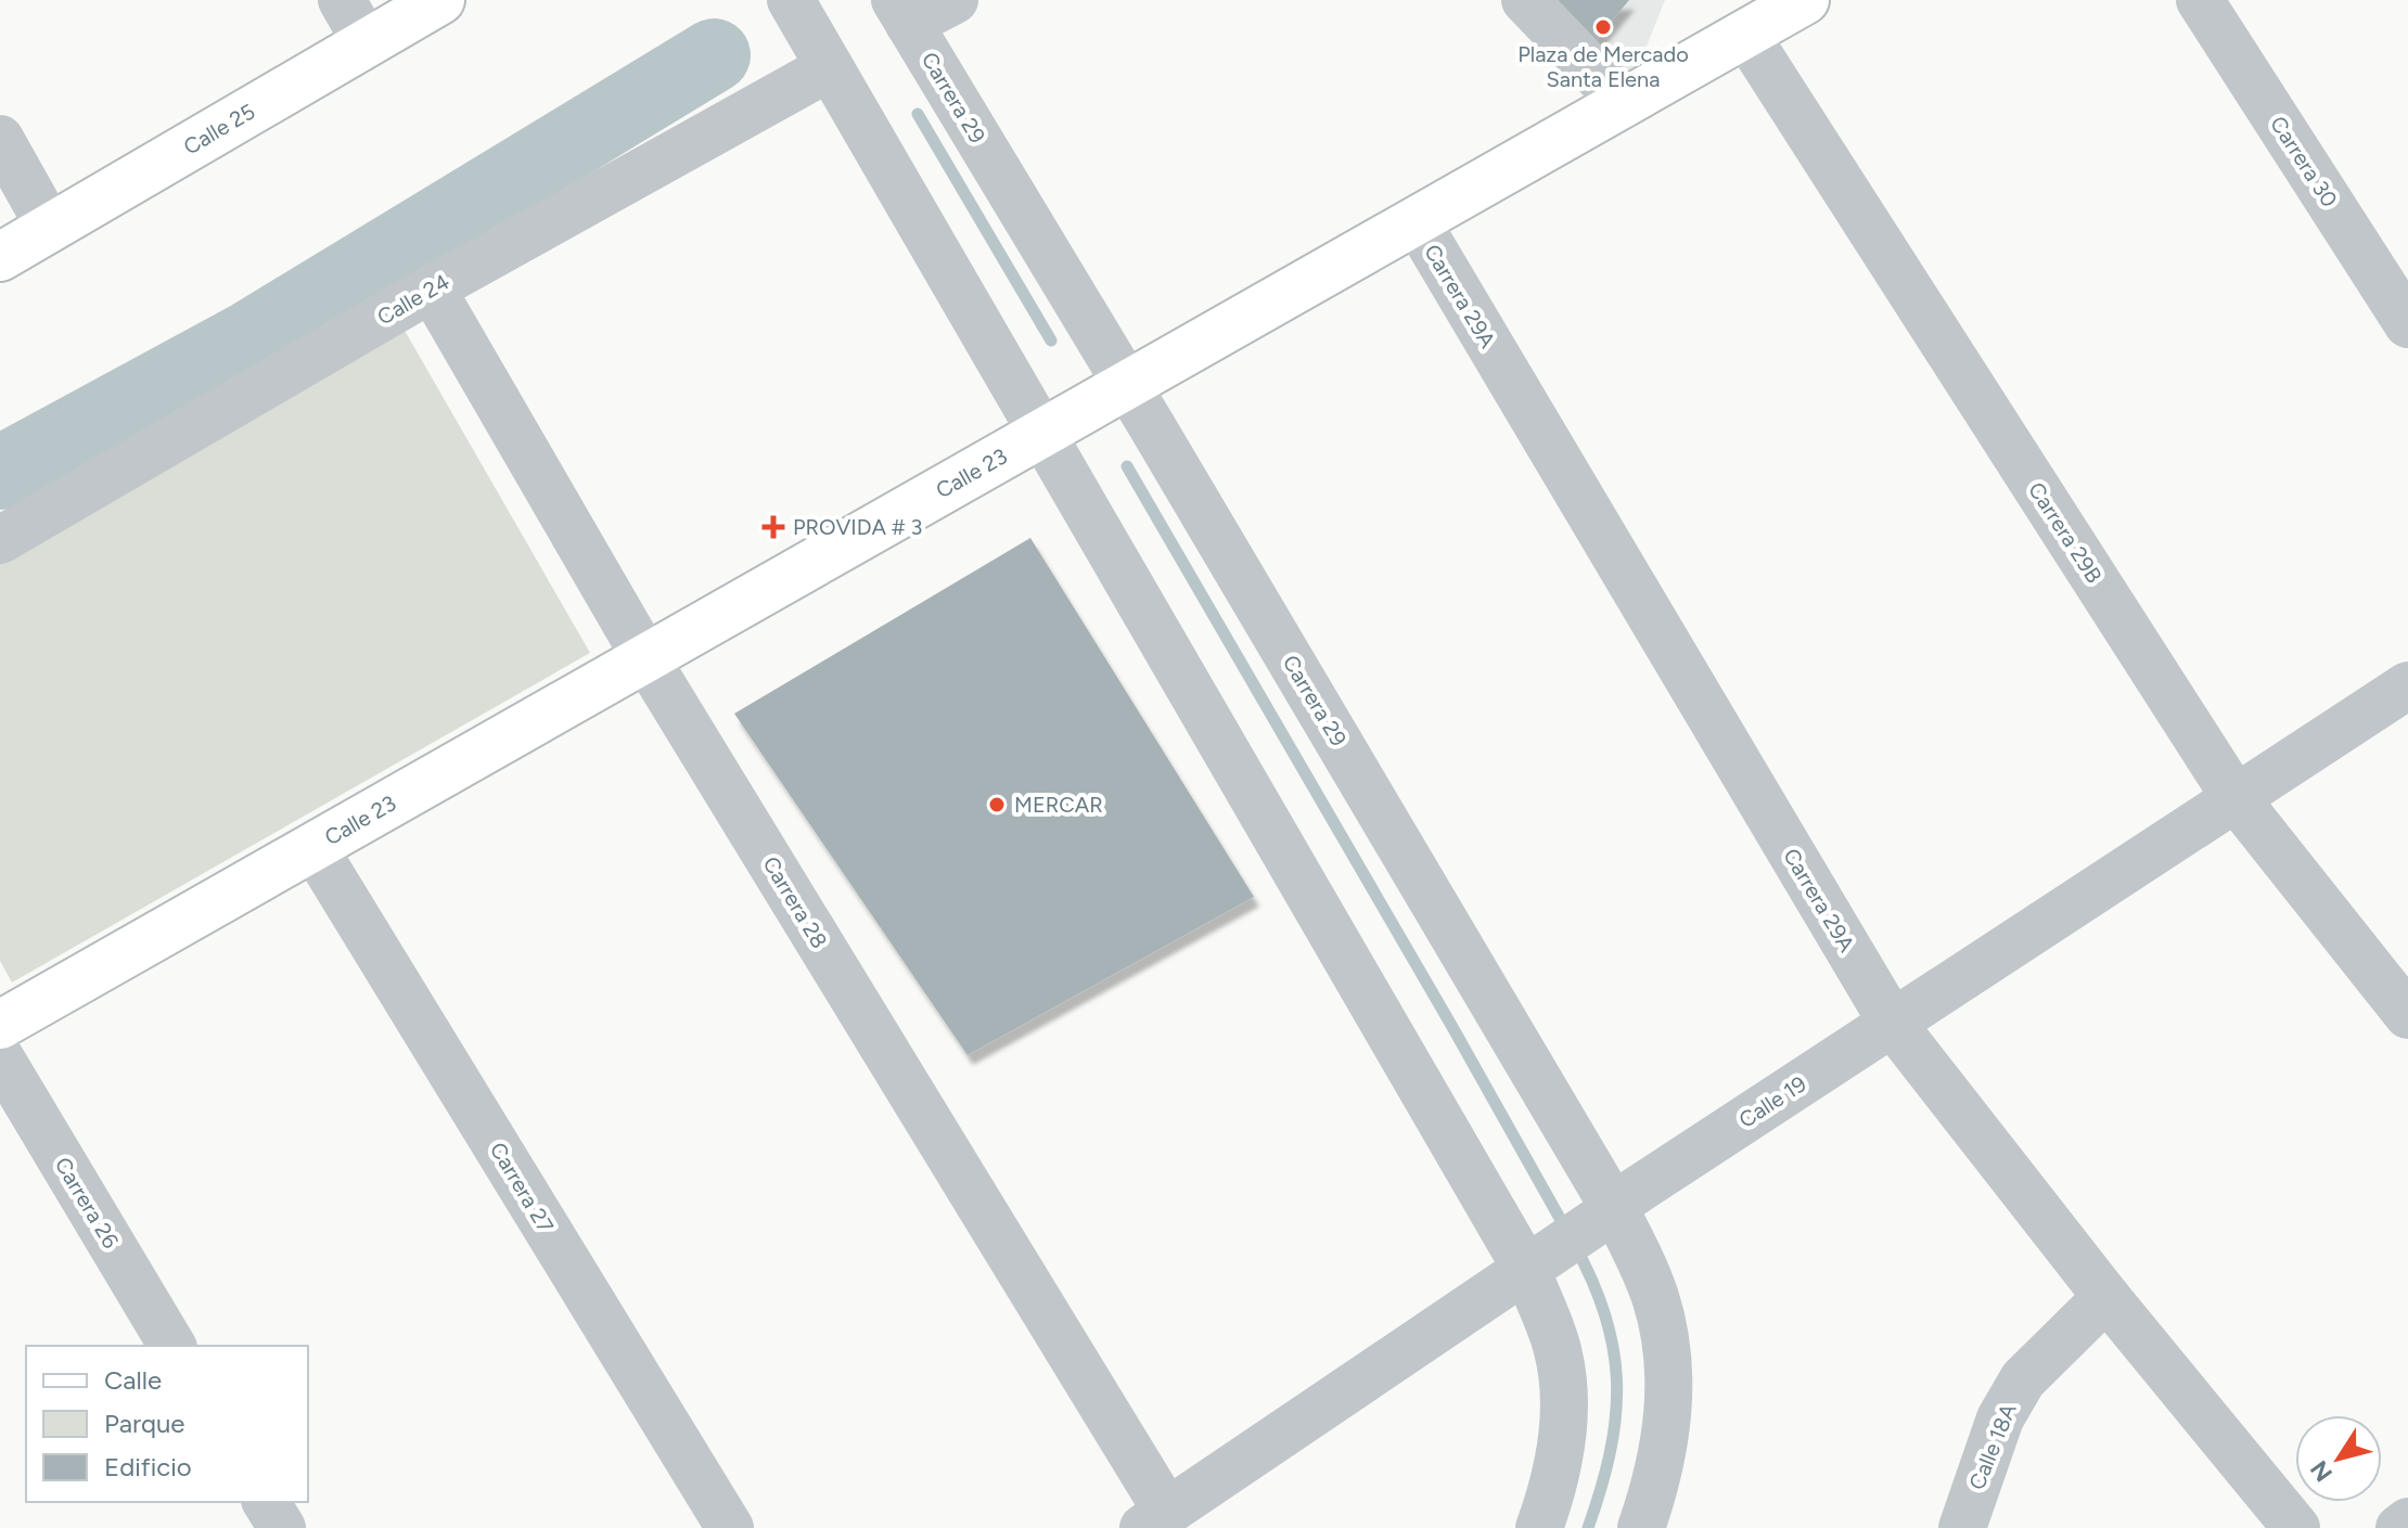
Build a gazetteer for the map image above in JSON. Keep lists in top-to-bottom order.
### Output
{
  "streets": {
    "main road": ["Calle 25", "Calle 23"],
    "street": [
      "Carrera 29",
      "Carrera 30",
      "Carrera 29A",
      "Calle 24",
      "Carrera 29B",
      "Carrera 28",
      "Calle 19",
      "Carrera 27",
      "Carrera 26",
      "Calle 18A"
    ]
  },
  "crossings": [
    ["Carrera 29", "Calle 23"],
    ["Carrera 29", "Calle 19"],
    ["Carrera 29A", "Calle 23"],
    ["Carrera 29A", "Calle 19"],
    ["Carrera 29A", "Calle 18A"],
    ["Calle 24", "Carrera 28"],
    ["Calle 23", "Carrera 29B"],
    ["Calle 23", "Carrera 28"],
    ["Calle 23", "Carrera 27"],
    ["Carrera 29B", "Calle 19"],
    ["Carrera 28", "Calle 19"]
  ],
  "places": {
    "other": ["Plaza de Mercado Santa Elena", "MERCAR"],
    "health": ["PROVIDA # 3"]
  },
  "legend": ["Calle", "Parque", "Edificio"],
  "north": "bottom left"
}
